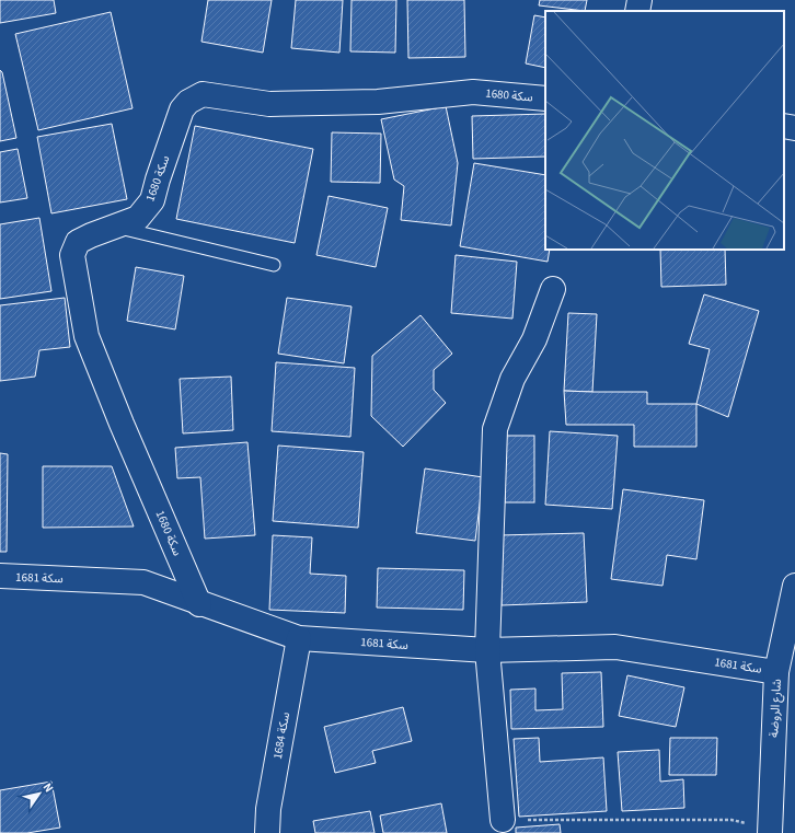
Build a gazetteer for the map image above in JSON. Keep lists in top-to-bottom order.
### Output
{
  "streets": {
    "street": [
      "سكة 1680",
      "سكة 1681",
      "شارع الروضة",
      "سكة 1684"
    ]
  },
  "crossings": [
    ["سكة 1680", "سكة 1681"],
    ["سكة 1681", "شارع الروضة"],
    ["سكة 1681", "سكة 1684"]
  ],
  "north": "top right"
}
